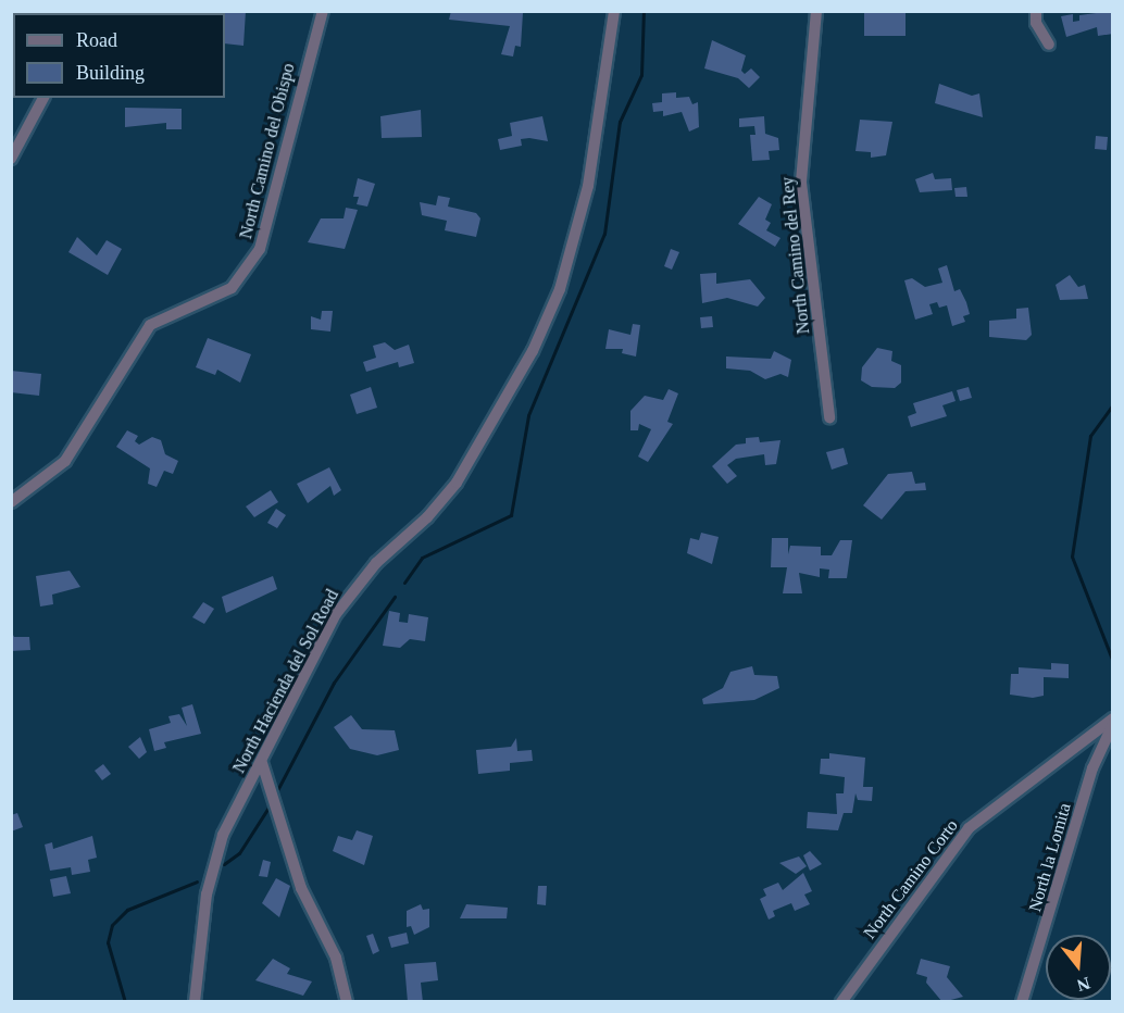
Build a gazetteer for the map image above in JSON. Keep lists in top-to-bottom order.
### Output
{
  "streets": {
    "street": [
      "North Camino del Obispo",
      "North Camino del Rey",
      "North Hacienda del Sol Road",
      "North la Lomita",
      "North Camino Corto"
    ]
  },
  "legend": ["Road", "Building"],
  "north": "bottom"
}
